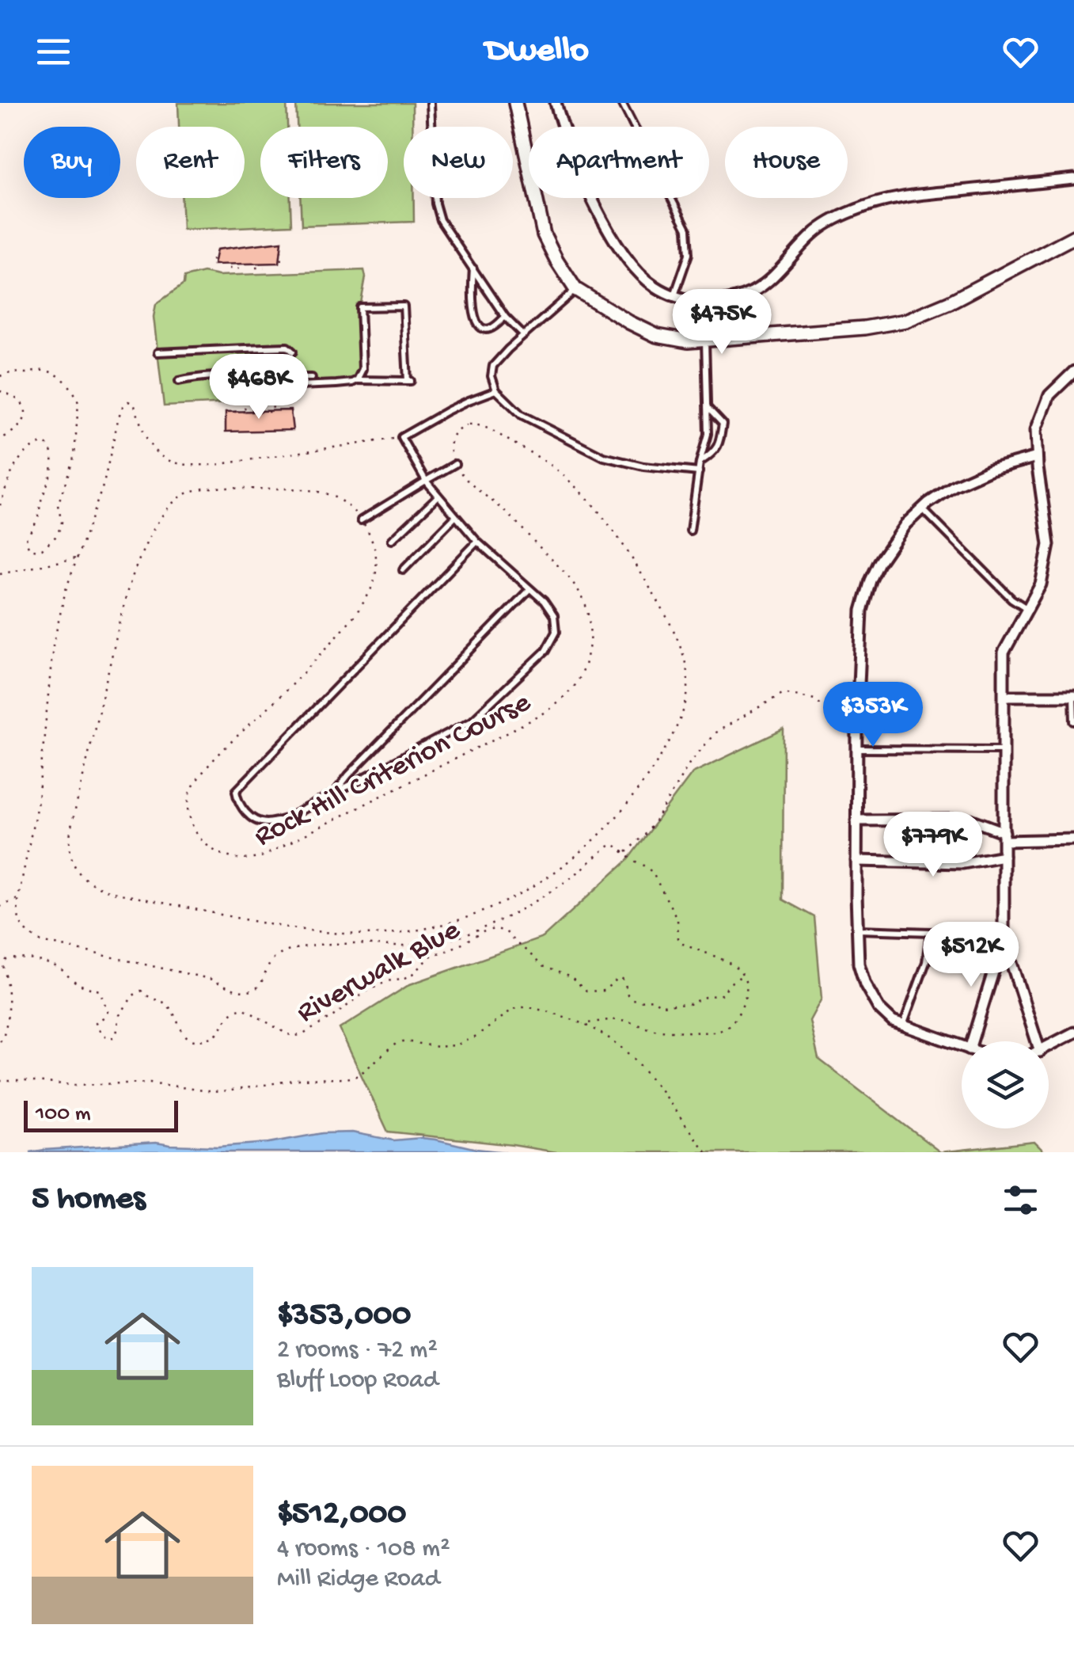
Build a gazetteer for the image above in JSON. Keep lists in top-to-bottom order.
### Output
{
  "streets": {
    "path": ["Rock Hill Criterion Course", "Riverwalk Blue"]
  },
  "scale_bar": "100 m",
  "page": {
    "header": "Dwello",
    "chip": [
      "Buy",
      "Rent",
      "Filters",
      "New",
      "Apartment",
      "House"
    ],
    "price": [
      "$475K",
      "$468K",
      "$353K",
      "$779K",
      "$512K"
    ],
    "scale": "100 m",
    "heading": "5 homes",
    "list": [
      {
        "name": "$353,000",
        "note": "2 rooms · 72 m² · Bluff Loop Road"
      },
      {
        "name": "$512,000",
        "note": "4 rooms · 108 m² · Mill Ridge Road"
      }
    ]
  }
}
